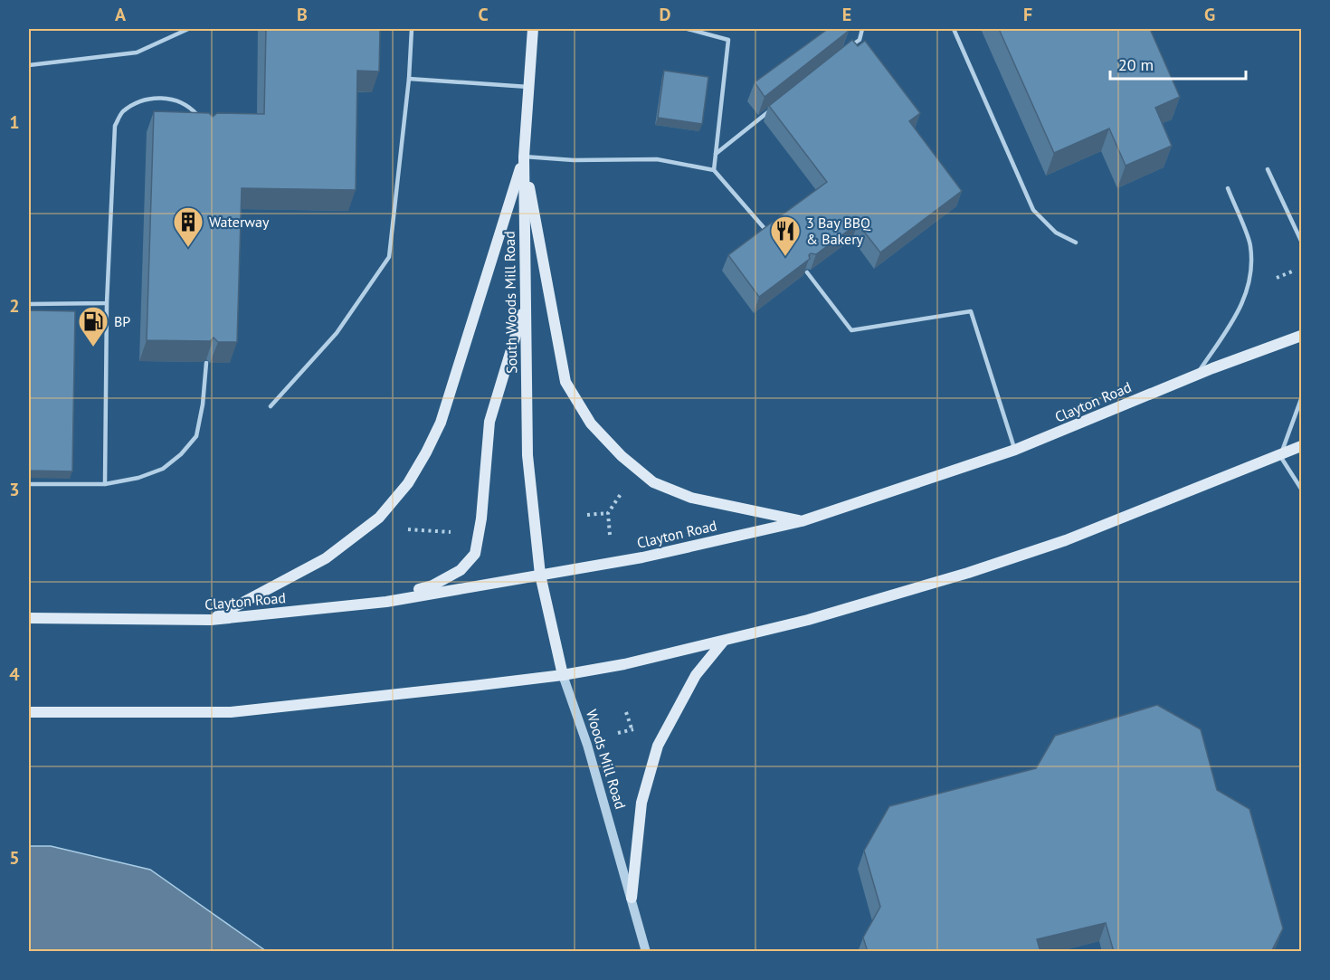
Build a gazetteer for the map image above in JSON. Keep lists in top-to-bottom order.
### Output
{
  "streets": {
    "main road": ["South Woods Mill Road", "Clayton Road", "Woods Mill Road"]
  },
  "crossings": [
    ["South Woods Mill Road", "Clayton Road"],
    ["South Woods Mill Road", "Woods Mill Road"],
    ["Clayton Road", "Woods Mill Road"]
  ],
  "places": {
    "building": ["Waterway"],
    "restaurant": ["3 Bay BBQ & Bakery"],
    "fuel station": ["BP"]
  },
  "scale_bar": "20 m",
  "grid": {
    "columns": [
      "A",
      "B",
      "C",
      "D",
      "E",
      "F",
      "G"
    ],
    "rows": [
      "1",
      "2",
      "3",
      "4",
      "5"
    ]
  }
}
